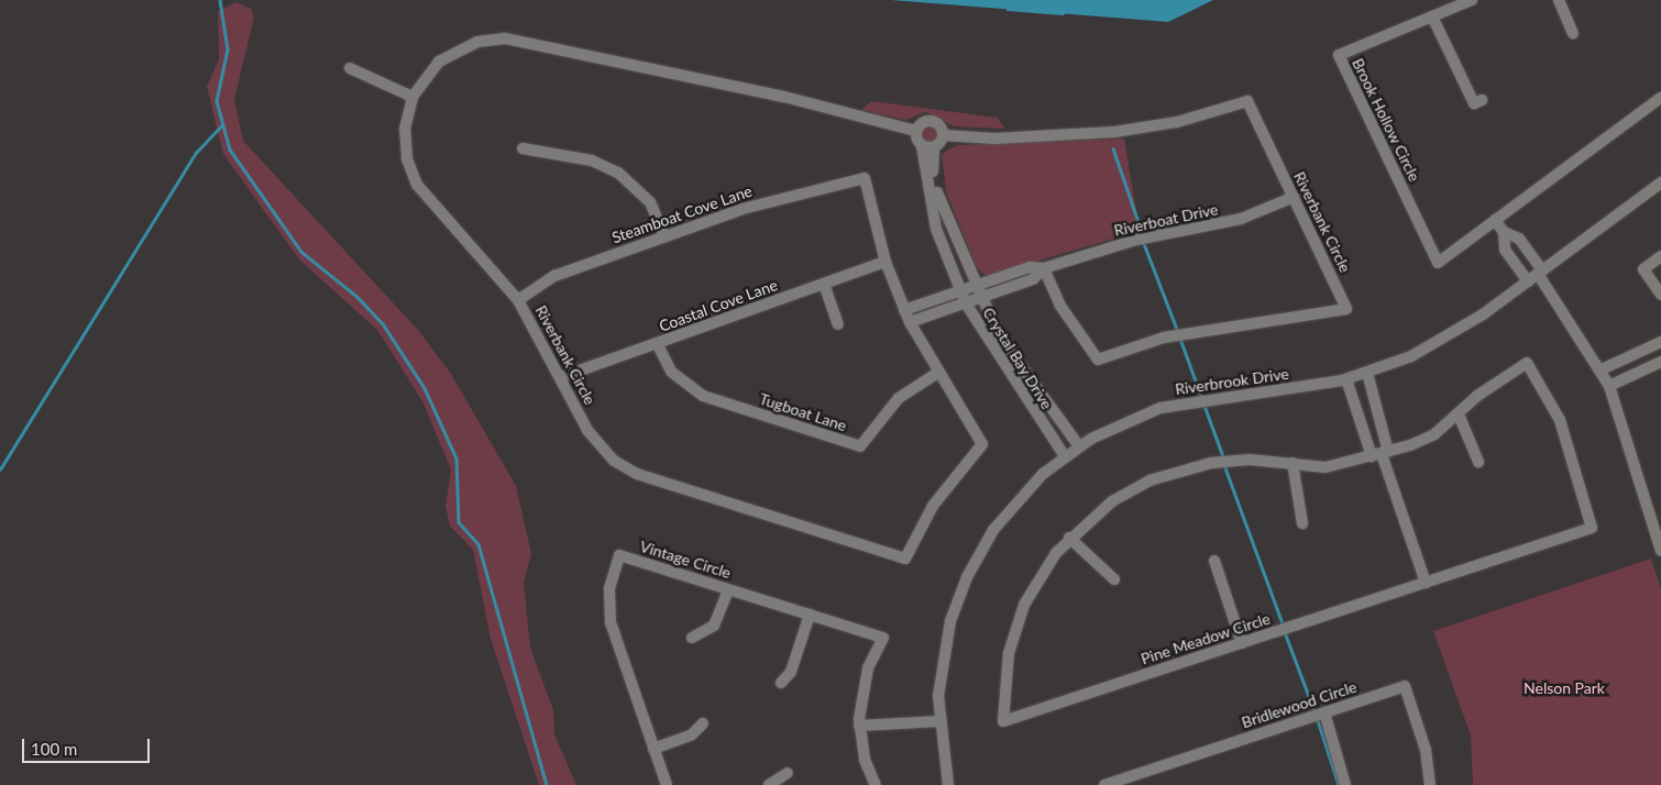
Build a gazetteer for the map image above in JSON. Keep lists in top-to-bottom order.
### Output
{
  "streets": {
    "street": [
      "Brook Hollow Circle",
      "Steamboat Cove Lane",
      "Riverboat Drive",
      "Riverbank Circle",
      "Coastal Cove Lane",
      "Crystal Bay Drive",
      "Riverbrook Drive",
      "Tugboat Lane",
      "Vintage Circle",
      "Pine Meadow Circle",
      "Bridlewood Circle"
    ]
  },
  "crossings": [
    ["Steamboat Cove Lane", "Riverbank Circle"],
    ["Riverboat Drive", "Riverbank Circle"],
    ["Riverbank Circle", "Coastal Cove Lane"],
    ["Riverbank Circle", "Crystal Bay Drive"],
    ["Riverbank Circle", "Tugboat Lane"],
    ["Coastal Cove Lane", "Tugboat Lane"],
    ["Crystal Bay Drive", "Riverbrook Drive"]
  ],
  "parks": ["Nelson Park"],
  "scale_bar": "100 m"
}
